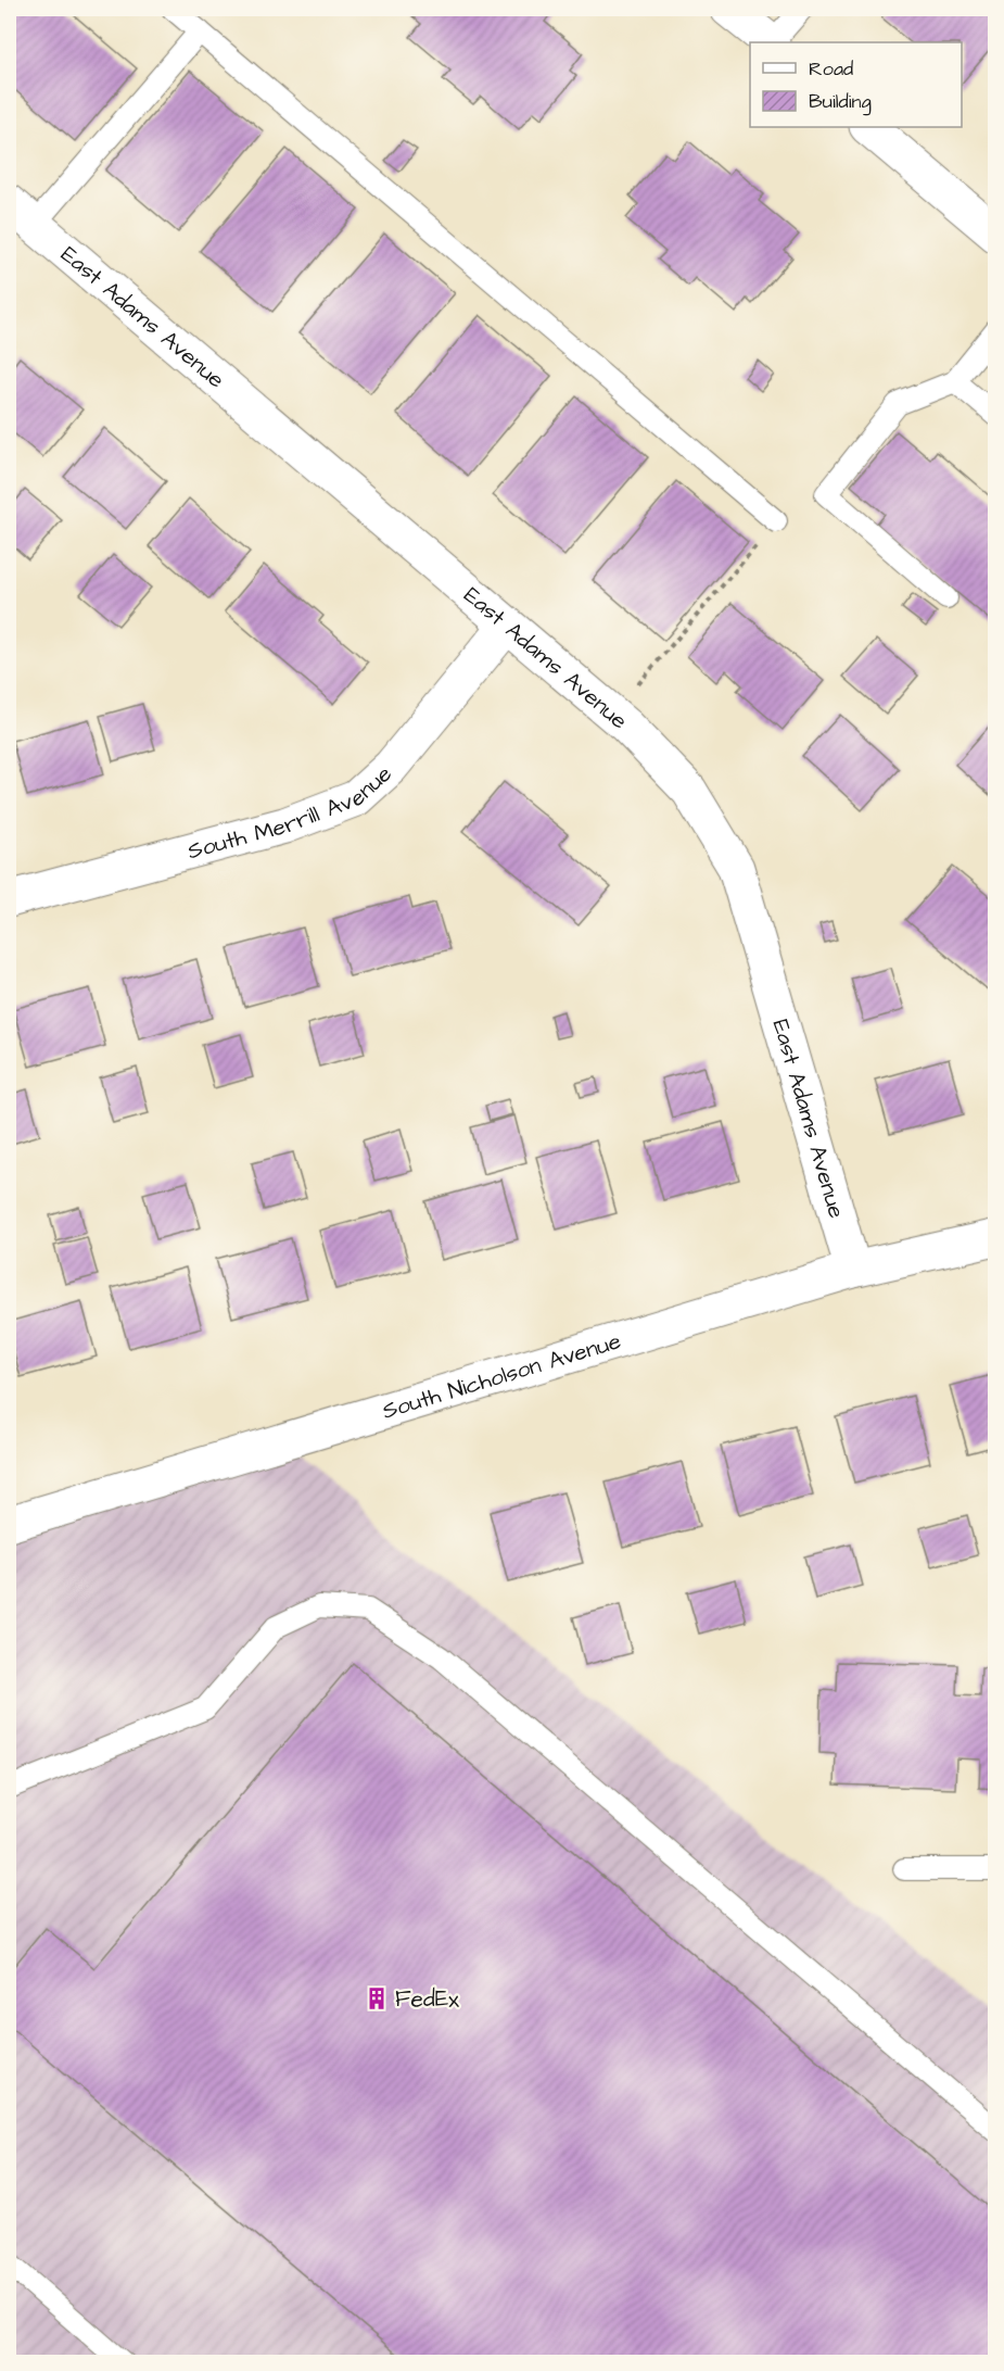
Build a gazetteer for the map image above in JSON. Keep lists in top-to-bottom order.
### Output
{
  "streets": {
    "street": ["East Adams Avenue", "South Merrill Avenue", "South Nicholson Avenue"]
  },
  "crossings": [
    ["East Adams Avenue", "South Merrill Avenue"],
    ["East Adams Avenue", "South Nicholson Avenue"]
  ],
  "places": {
    "building": ["FedEx"]
  },
  "legend": ["Road", "Building"]
}
